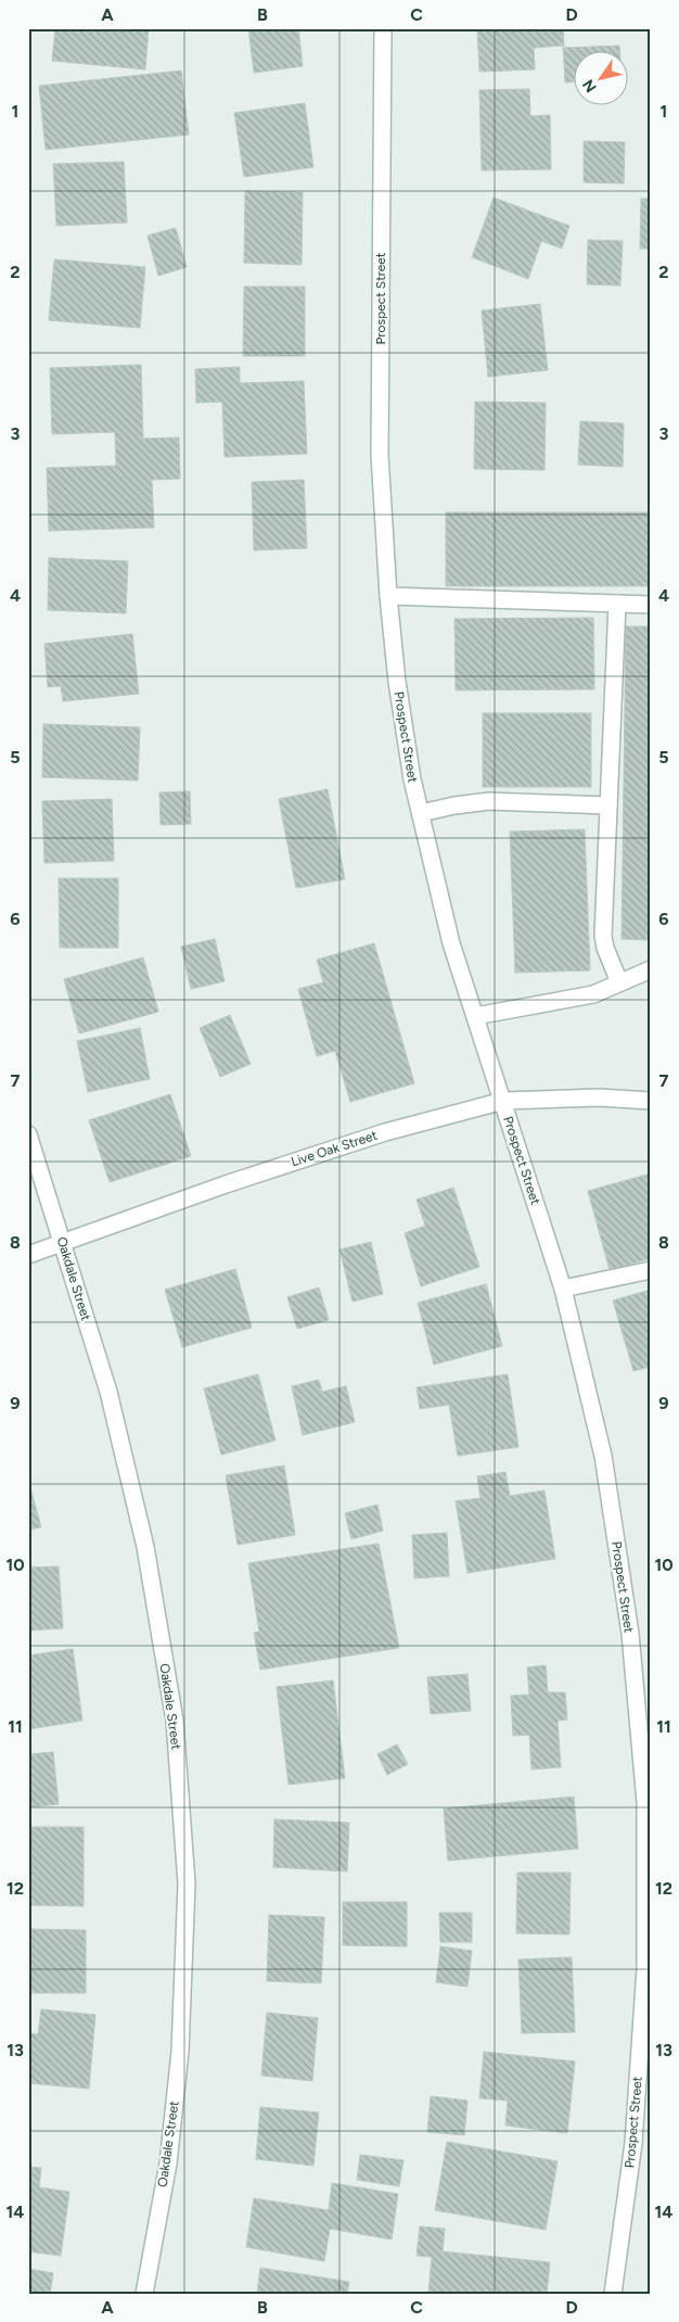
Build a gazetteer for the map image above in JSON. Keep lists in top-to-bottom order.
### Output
{
  "streets": {
    "street": ["Prospect Street", "Live Oak Street", "Oakdale Street"]
  },
  "crossings": [
    ["Prospect Street", "Live Oak Street"],
    ["Live Oak Street", "Oakdale Street"]
  ],
  "north": "bottom left",
  "grid": {
    "columns": [
      "A",
      "B",
      "C",
      "D"
    ],
    "rows": [
      "1",
      "2",
      "3",
      "4",
      "5",
      "6",
      "7",
      "8",
      "9",
      "10",
      "11",
      "12",
      "13",
      "14"
    ]
  }
}
